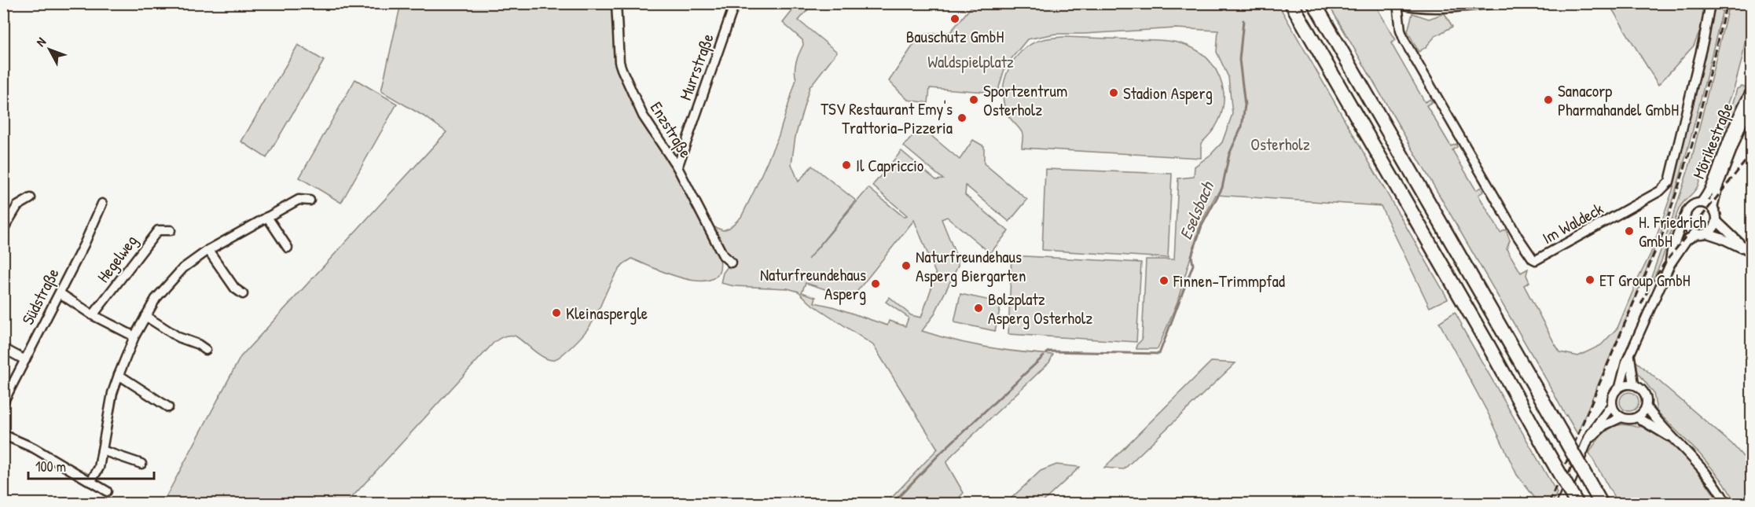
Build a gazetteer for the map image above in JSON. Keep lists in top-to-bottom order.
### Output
{
  "streets": {
    "street": [
      "Murrstraße",
      "Enzstraße",
      "Mörikestraße",
      "Im Waldeck",
      "Hegelweg",
      "Südstraße"
    ]
  },
  "crossings": [
    ["Murrstraße", "Enzstraße"]
  ],
  "water": ["Eselsbach"],
  "parks": ["Waldspielplatz", "Osterholz"],
  "places": [
    "Bauschutz GmbH",
    "Stadion Asperg",
    "Sportzentrum Osterholz",
    "Sanacorp Pharmahandel GmbH",
    "TSV Restaurant Emy's Trattoria-Pizzeria",
    "Il Capriccio",
    "H. Friedrich GmbH",
    "Naturfreundehaus Asperg Biergarten",
    "ET Group GmbH",
    "Finnen-Trimmpfad",
    "Naturfreundehaus Asperg",
    "Bolzplatz Asperg Osterholz",
    "Kleinaspergle"
  ],
  "scale_bar": "100 m",
  "north": "top left"
}
